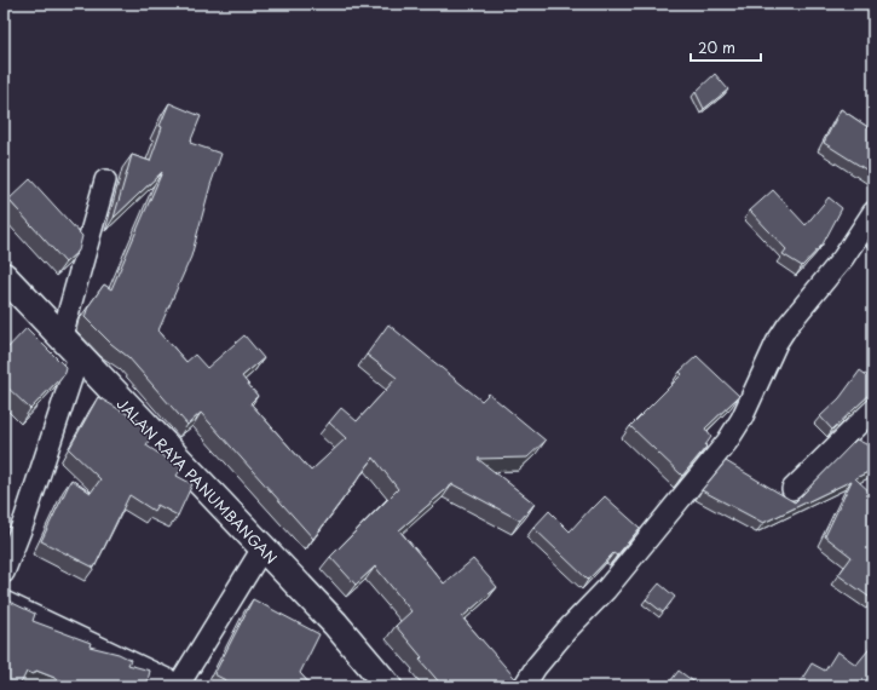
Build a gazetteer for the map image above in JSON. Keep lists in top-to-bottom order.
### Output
{
  "streets": {
    "main road": ["JALAN RAYA PANUMBANGAN"]
  },
  "scale_bar": "20 m"
}
